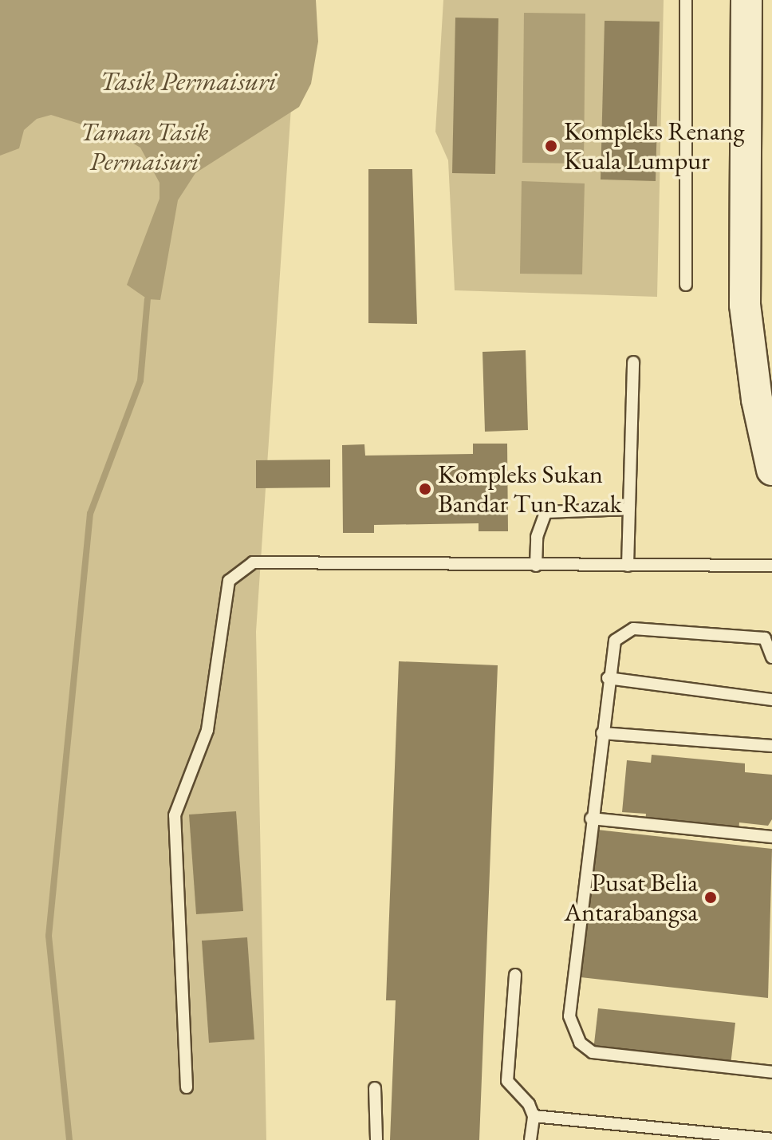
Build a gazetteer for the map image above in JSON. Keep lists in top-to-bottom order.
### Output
{
  "water": ["Tasik Permaisuri"],
  "parks": ["Taman Tasik Permaisuri"],
  "places": ["Kompleks Renang Kuala Lumpur", "Kompleks Sukan Bandar Tun Razak", "Pusat Belia Antarabangsa"]
}
